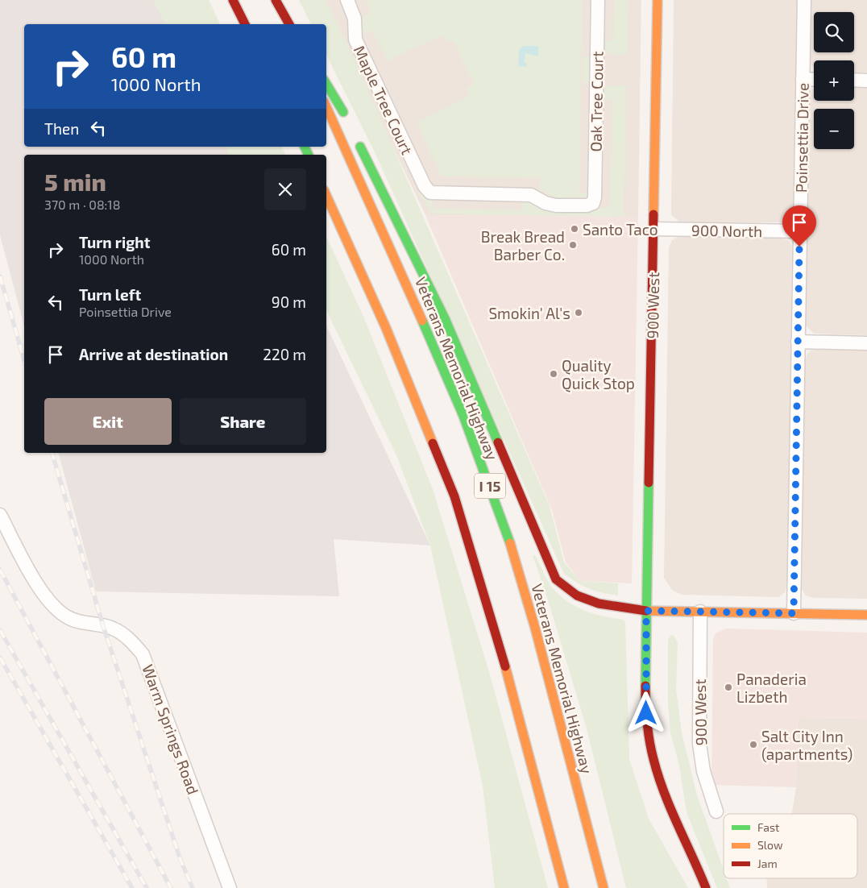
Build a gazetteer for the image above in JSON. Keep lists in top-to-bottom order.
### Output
{
  "streets": {
    "main road": ["900 West", "Veterans Memorial Highway", "I 15"],
    "street": [
      "Maple Tree Court",
      "Oak Tree Court",
      "Poinsettia Drive",
      "900 North",
      "Warm Springs Road"
    ]
  },
  "crossings": [
    ["Maple Tree Court", "Oak Tree Court"],
    ["Poinsettia Drive", "900 North"],
    ["900 North", "900 West"]
  ],
  "places": [
    "Santo Taco",
    "Break Bread Barber Co.",
    "Smokin' Al's",
    "Quality Quick Stop",
    "Panaderia Lizbeth",
    "Salt City Inn (apartments)"
  ],
  "legend": ["Fast", "Slow", "Jam"],
  "page": {
    "map_buttons": ["+", "−"],
    "turn": ["60 m", "1000 North"],
    "then": "Then",
    "heading": ["5 min", "370 m · 08:18"],
    "list": [
      {
        "name": "Turn right",
        "note": "1000 North",
        "value": "60 m"
      },
      {
        "name": "Turn left",
        "note": "Poinsettia Drive",
        "value": "90 m"
      },
      {
        "name": "Arrive at destination",
        "value": "220 m"
      }
    ],
    "buttons": ["Exit", "Share"]
  }
}
